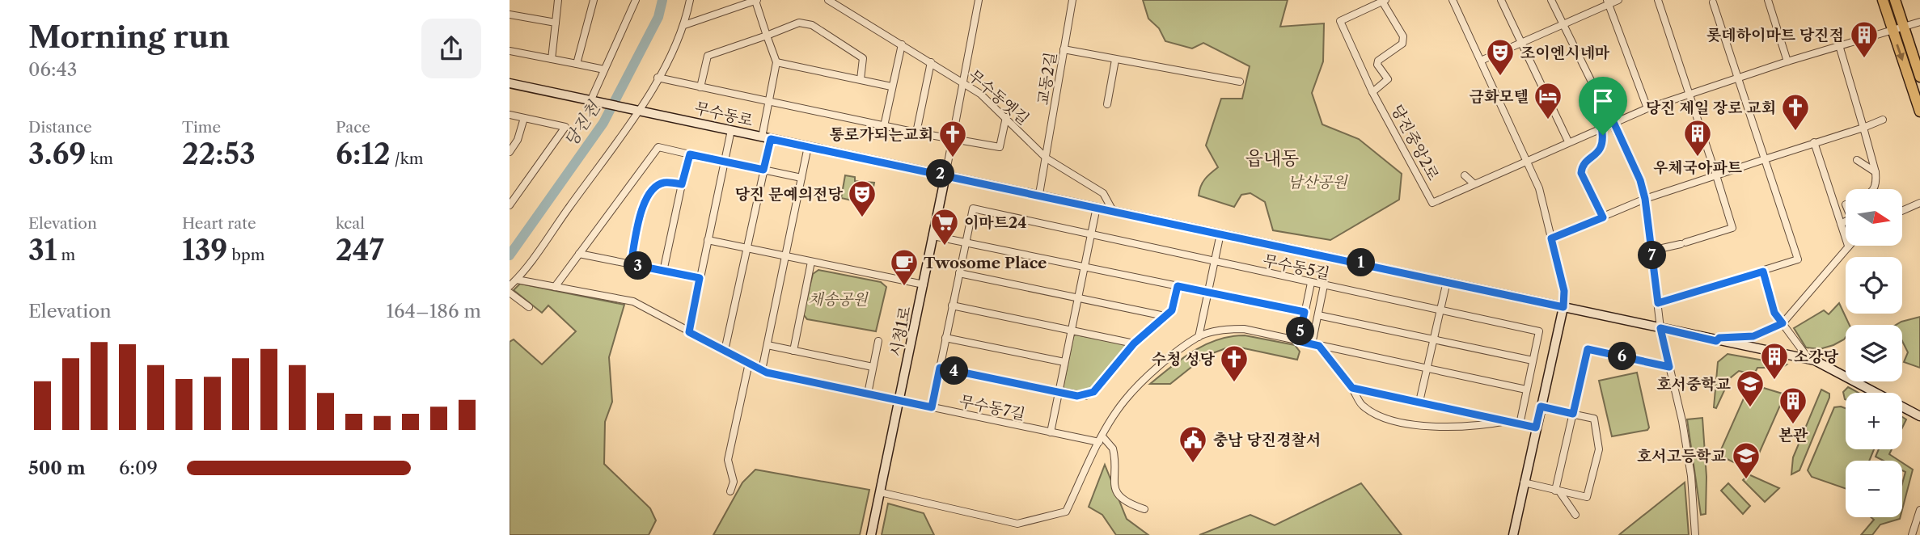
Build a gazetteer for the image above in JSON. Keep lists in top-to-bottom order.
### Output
{
  "streets": {
    "street": [
      "교동2길",
      "무수동옛길",
      "무수동로",
      "당진중앙2로",
      "무수동5길",
      "시청1로",
      "무수동7길"
    ]
  },
  "crossings": [
    ["교동2길", "무수동옛길"],
    ["교동2길", "무수동로"],
    ["무수동옛길", "무수동로"],
    ["무수동로", "시청1로"],
    ["시청1로", "무수동7길"]
  ],
  "districts": ["읍내동"],
  "water": ["당진천"],
  "parks": ["남산공원", "채송공원"],
  "places": {
    "building": [
      "롯데하이마트 당진점",
      "우체국아파트",
      "소강당",
      "본관"
    ],
    "theatre": ["조이엔시네마", "당진 문예의전당"],
    "hotel": ["금화모텔"],
    "church": ["당진 제일 장로 교회", "통로가되는교회", "수청 성당"],
    "supermarket": ["이마트24"],
    "cafe": ["Twosome Place"],
    "school or university": ["호서중학교", "호서고등학교"],
    "public building": ["충남 당진경찰서"]
  },
  "north": "right",
  "page": {
    "heading": ["Morning run", "06:43"],
    "stats": [
      ["Distance", "3.69 km"],
      ["Time", "22:53"],
      ["Pace", "6:12 /km"],
      ["Elevation", "31 m"],
      ["Heart rate", "139 bpm"],
      ["kcal", "247"]
    ],
    "pins": [
      "2",
      "7",
      "1",
      "3",
      "5",
      "6",
      "4"
    ],
    "map_buttons": ["+", "−"],
    "chart": ["Elevation", "164–186 m"],
    "list": [
      {
        "name": "500 m",
        "note": "6:09"
      }
    ]
  }
}
